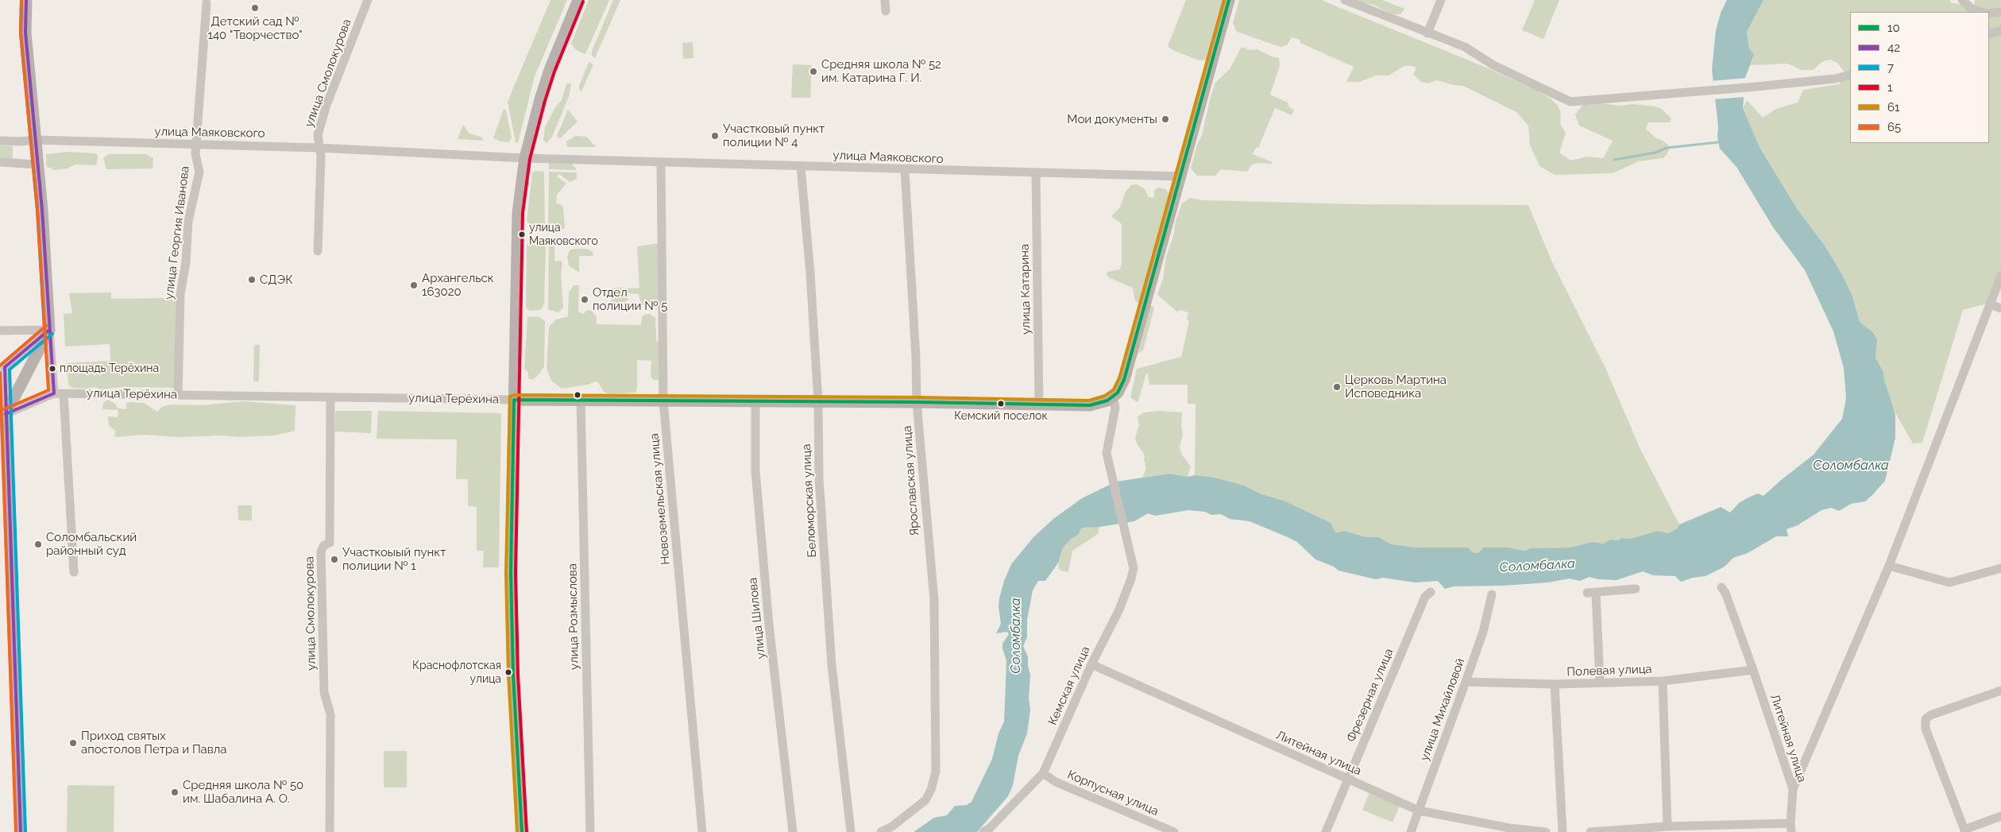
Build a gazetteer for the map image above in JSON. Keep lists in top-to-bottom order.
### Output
{
  "streets": {
    "main road": ["улица Терёхина"],
    "street": [
      "улица Смолокурова",
      "улица Маяковского",
      "улица Георгия Иванова",
      "улица Катарина",
      "Ярославская улица",
      "Новоземельская улица",
      "Беломорская улица",
      "улица Розмыслова",
      "улица Шилова",
      "Полевая улица",
      "Кемская улица",
      "Фрезерная улица",
      "улица Михайловой",
      "Литейная улица",
      "Корпусная улица"
    ]
  },
  "crossings": [
    ["улица Смолокурова", "улица Маяковского"],
    ["улица Смолокурова", "улица Терёхина"],
    ["улица Маяковского", "улица Георгия Иванова"],
    ["улица Маяковского", "улица Катарина"],
    ["улица Маяковского", "Ярославская улица"],
    ["улица Маяковского", "Новоземельская улица"],
    ["улица Маяковского", "Беломорская улица"],
    ["улица Георгия Иванова", "улица Терёхина"],
    ["улица Катарина", "улица Терёхина"],
    ["улица Терёхина", "Ярославская улица"],
    ["улица Терёхина", "Новоземельская улица"],
    ["улица Терёхина", "Беломорская улица"],
    ["улица Терёхина", "улица Розмыслова"],
    ["улица Терёхина", "улица Шилова"],
    ["улица Терёхина", "Кемская улица"],
    ["Полевая улица", "улица Михайловой"],
    ["Полевая улица", "Литейная улица"],
    ["Кемская улица", "Литейная улица"],
    ["Кемская улица", "Корпусная улица"],
    ["Фрезерная улица", "Литейная улица"],
    ["улица Михайловой", "Литейная улица"]
  ],
  "water": ["Соломбалка"],
  "places": [
    "Детский сад № 140 \"Творчество\"",
    "Средняя школа № 52 им. Катарина Г. И.",
    "Мои документы",
    "Участковый пункт полиции № 4",
    "улица Маяковского",
    "СДЭК",
    "Архангельск 163020",
    "Отдел полиции № 5",
    "площадь Терёхина",
    "Церковь Мартина Исповедника",
    "Кемский поселок",
    "Соломбальский районный суд",
    "Участкоыый пункт полиции № 1",
    "Краснофлотская улица",
    "Приход святых апостолов Петра и Павла",
    "Средняя школа № 50 им. Шабалина А. О."
  ],
  "lines": [
    "transit line 10",
    "transit line 42",
    "transit line 7",
    "transit line 61",
    "transit line 65",
    "transit line 1"
  ],
  "legend": [
    "10",
    "42",
    "7",
    "1",
    "61",
    "65"
  ]
}
